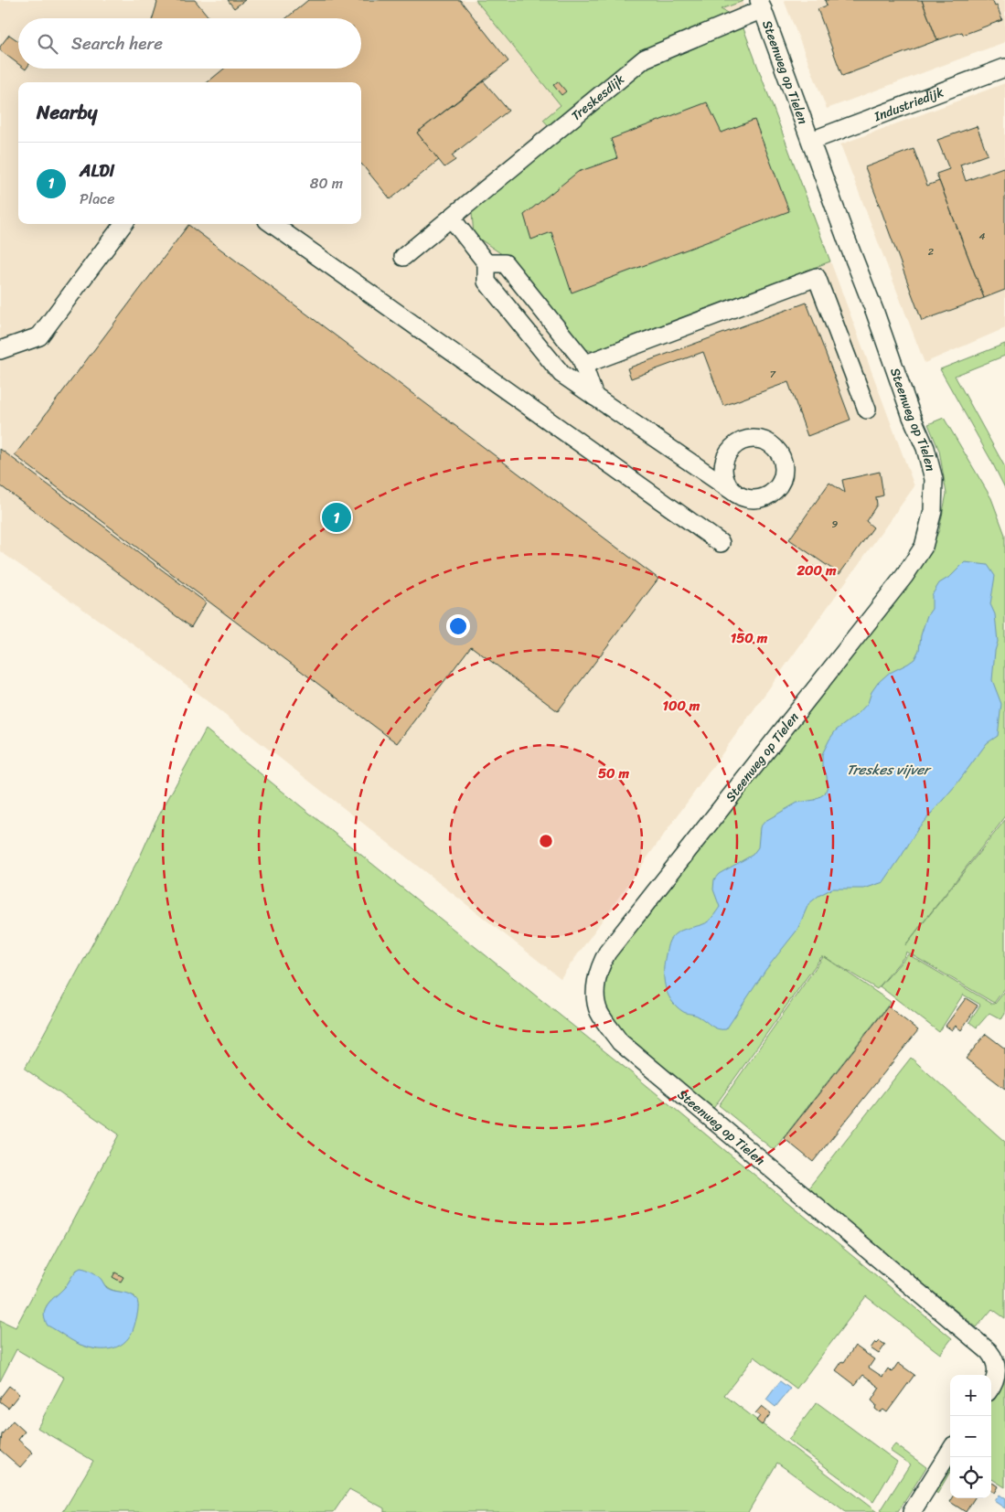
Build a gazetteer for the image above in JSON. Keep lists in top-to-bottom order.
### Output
{
  "streets": {
    "street": ["Steenweg op Tielen", "Treskesdijk", "Industriedijk"]
  },
  "crossings": [
    ["Steenweg op Tielen", "Treskesdijk"],
    ["Steenweg op Tielen", "Industriedijk"]
  ],
  "water": ["Treskes vijver"],
  "house_numbers": [
    "4",
    "2",
    "7",
    "9"
  ],
  "page": {
    "search": "Search here",
    "heading": "Nearby",
    "list": [
      {
        "mark": "1",
        "name": "ALDI",
        "note": "Place",
        "value": "80 m"
      }
    ],
    "pins": "1",
    "map_buttons": ["+", "−"]
  },
  "rings": [
    "200 m",
    "150 m",
    "100 m",
    "50 m"
  ]
}
